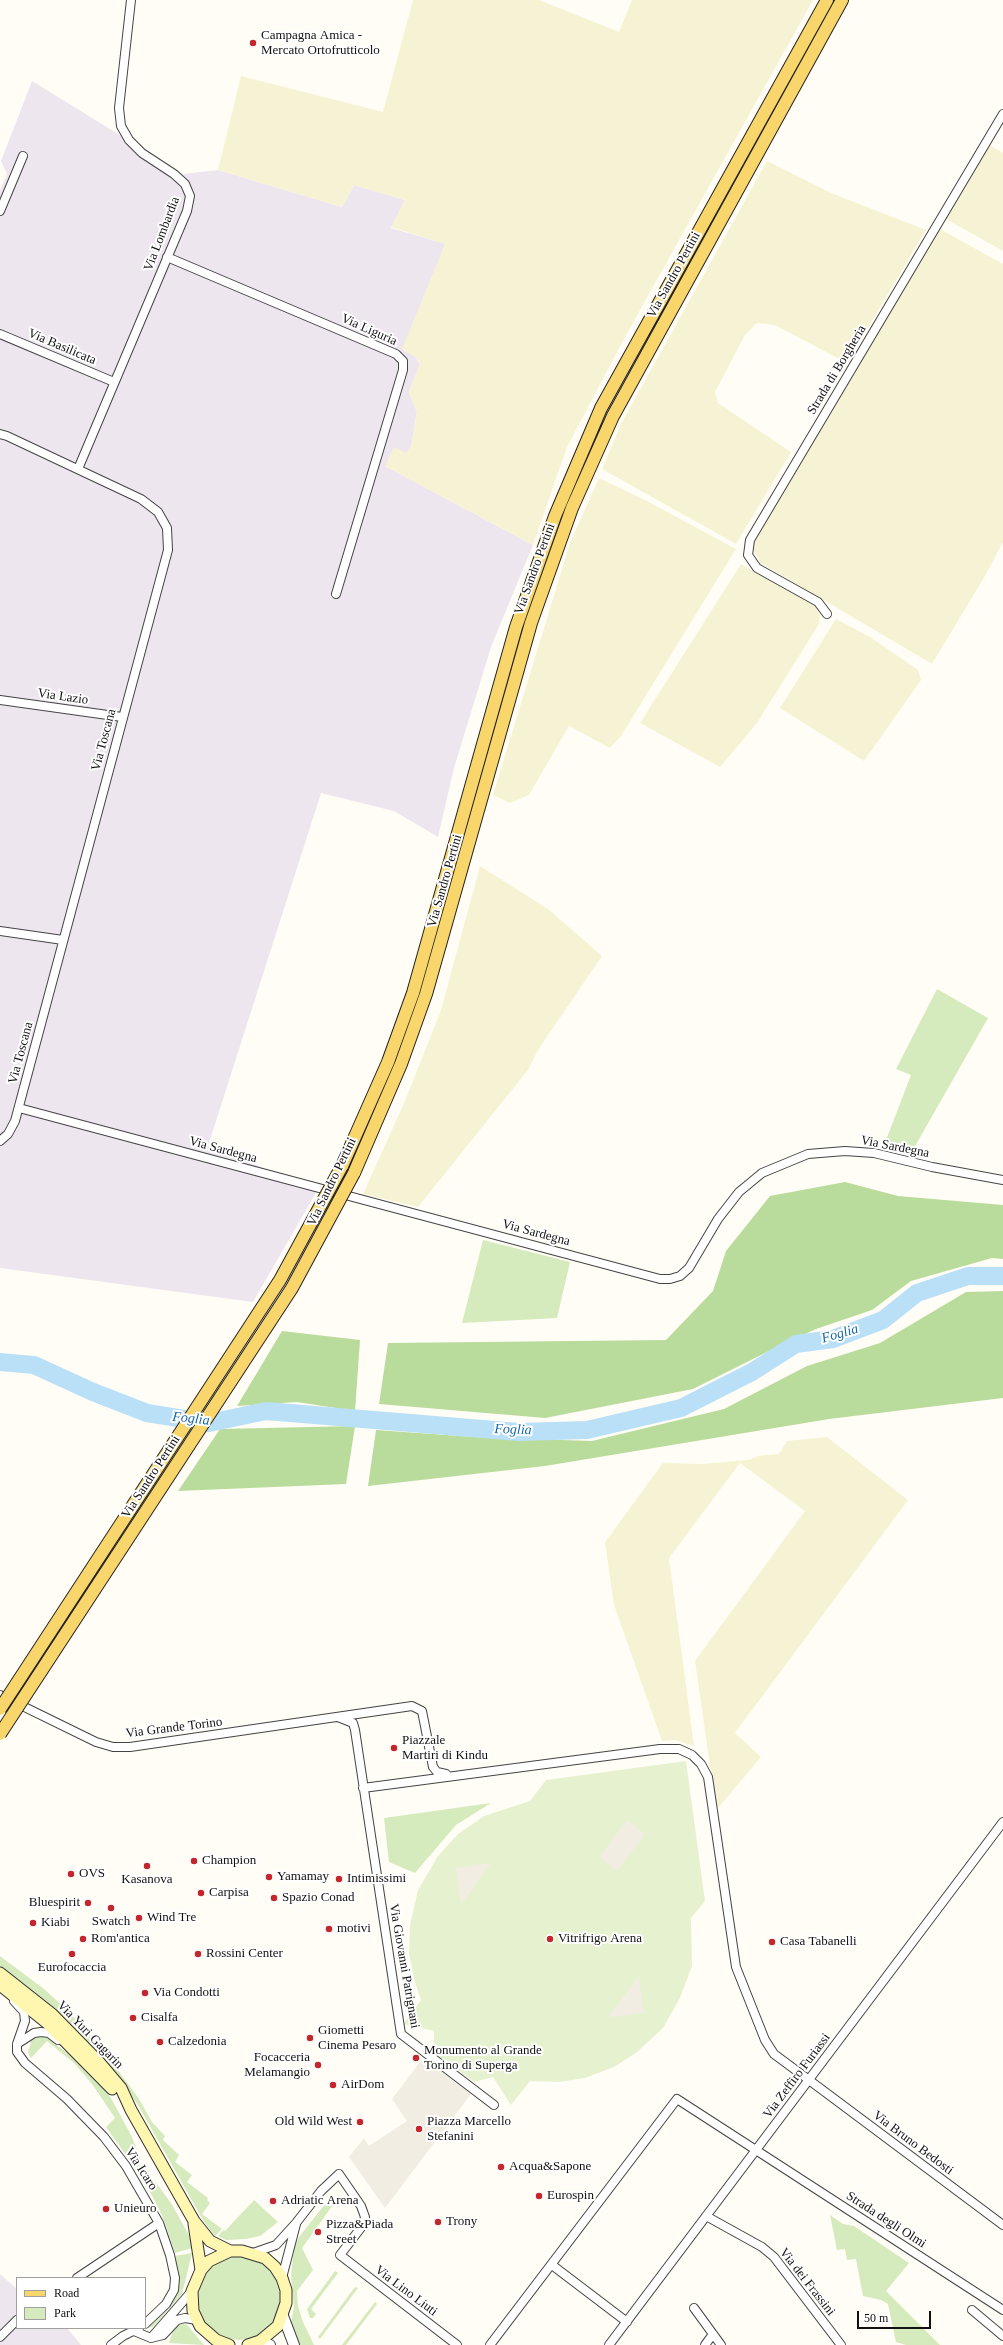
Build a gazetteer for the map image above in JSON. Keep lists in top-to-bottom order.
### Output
{
  "streets": {
    "main road": ["Via Sandro Pertini", "Via Yuri Gagarin"],
    "street": [
      "Via Lombardia",
      "Via Liguria",
      "Via Basilicata",
      "Strada di Borgheria",
      "Via Lazio",
      "Via Toscana",
      "Via Sardegna",
      "Via Grande Torino",
      "Via Giovanni Patrignani",
      "Via Zeffiro Furiassi",
      "Via Bruno Bedosti",
      "Via Icaro",
      "Strada degli Olmi",
      "Via dei Frassini",
      "Via Lino Liuti"
    ]
  },
  "crossings": [
    ["Via Lombardia", "Via Liguria"],
    ["Via Lombardia", "Via Basilicata"],
    ["Via Lombardia", "Via Toscana"],
    ["Via Lazio", "Via Toscana"],
    ["Via Toscana", "Via Sardegna"],
    ["Via Grande Torino", "Via Bruno Bedosti"],
    ["Via Yuri Gagarin", "Via Icaro"],
    ["Via Zeffiro Furiassi", "Via Bruno Bedosti"],
    ["Via Zeffiro Furiassi", "Strada degli Olmi"],
    ["Via Zeffiro Furiassi", "Via dei Frassini"]
  ],
  "water": ["Foglia"],
  "places": [
    "Campagna Amica - Mercato Ortofrutticolo",
    "Piazzale Martiri di Kindu",
    "Champion",
    "Kasanova",
    "OVS",
    "Yamamay",
    "Intimissimi",
    "Carpisa",
    "Spazio Conad",
    "Bluespirit",
    "Swatch",
    "Wind Tre",
    "Kiabi",
    "motivi",
    "Rom'antica",
    "Vitrifrigo Arena",
    "Casa Tabanelli",
    "Eurofocaccia",
    "Rossini Center",
    "Via Condotti",
    "Cisalfa",
    "Giometti Cinema Pesaro",
    "Calzedonia",
    "Monumento al Grande Torino di Superga",
    "Focacceria Melamangio",
    "AirDom",
    "Old Wild West",
    "Piazza Marcello Stefanini",
    "Acqua&Sapone",
    "Eurospin",
    "Adriatic Arena",
    "Unieuro",
    "Trony",
    "Pizza&Piada Street"
  ],
  "legend": ["Road", "Park"],
  "scale_bar": "50 m"
}
